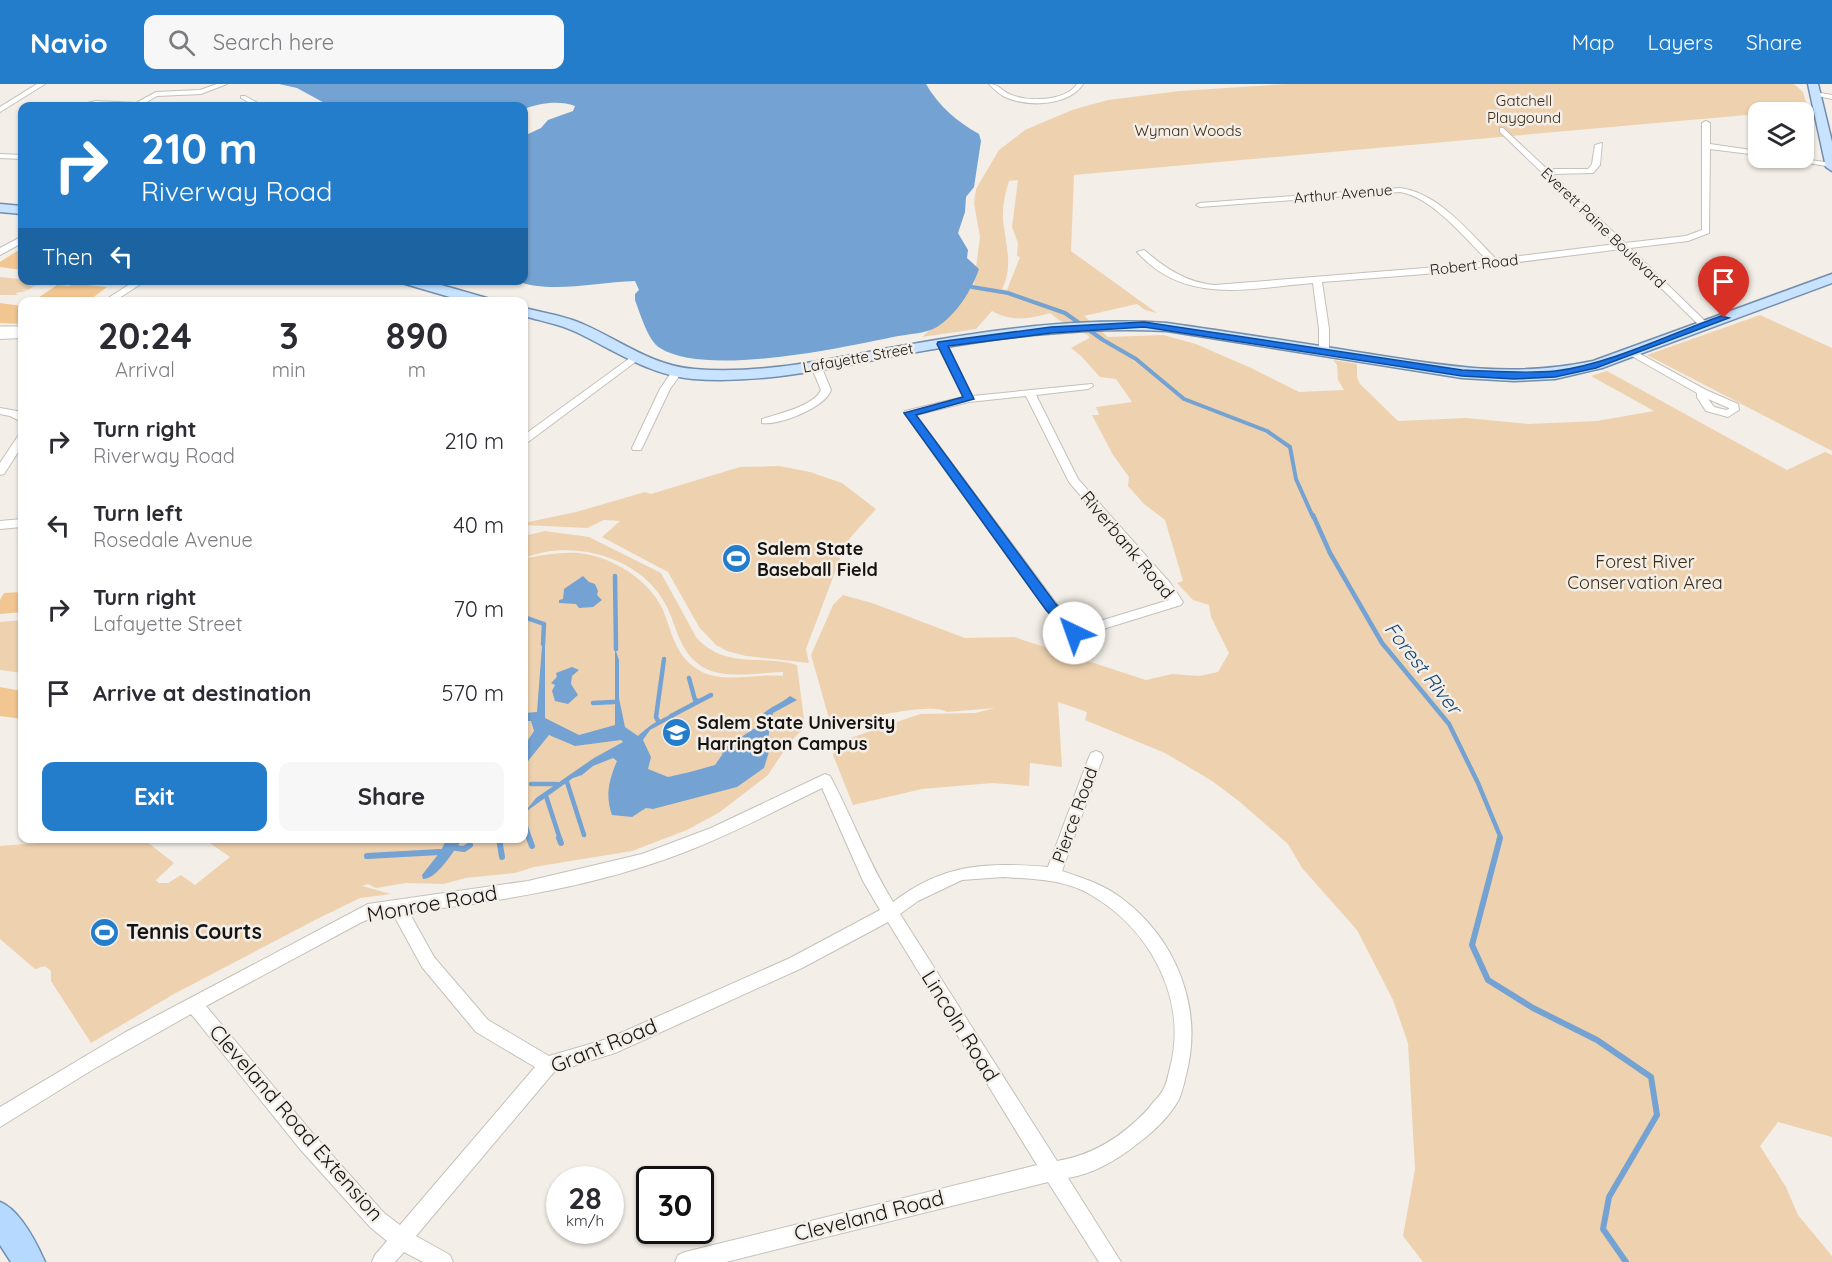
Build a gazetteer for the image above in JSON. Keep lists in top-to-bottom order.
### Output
{
  "streets": {
    "main road": ["Lafayette Street"],
    "street": [
      "Arthur Avenue",
      "Everett Paine Boulevard",
      "Robert Road",
      "Riverbank Road",
      "Pierce Road",
      "Monroe Road",
      "Lincoln Road",
      "Grant Road",
      "Cleveland Road Extension",
      "Cleveland Road"
    ]
  },
  "crossings": [
    ["Arthur Avenue", "Robert Road"],
    ["Everett Paine Boulevard", "Robert Road"],
    ["Everett Paine Boulevard", "Lafayette Street"],
    ["Pierce Road", "Grant Road"],
    ["Pierce Road", "Cleveland Road"],
    ["Monroe Road", "Lincoln Road"],
    ["Monroe Road", "Cleveland Road Extension"],
    ["Lincoln Road", "Grant Road"],
    ["Lincoln Road", "Cleveland Road"],
    ["Grant Road", "Cleveland Road Extension"],
    ["Grant Road", "Cleveland Road"]
  ],
  "water": ["Forest River"],
  "parks": ["Gatchell Playgound", "Wyman Woods", "Forest River Conservation Area"],
  "places": {
    "sports": ["Salem State Baseball Field", "Tennis Courts"],
    "school or university": ["Salem State University Harrington Campus"]
  },
  "page": {
    "header": "Navio",
    "search": "Search here",
    "nav": ["Map", "Layers", "Share"],
    "turn": ["210 m", "Riverway Road"],
    "then": "Then",
    "eta": [
      "20:24",
      "Arrival",
      "3",
      "min",
      "890",
      "m"
    ],
    "list": [
      {
        "name": "Turn right",
        "note": "Riverway Road",
        "value": "210 m"
      },
      {
        "name": "Turn left",
        "note": "Rosedale Avenue",
        "value": "40 m"
      },
      {
        "name": "Turn right",
        "note": "Lafayette Street",
        "value": "70 m"
      },
      {
        "name": "Arrive at destination",
        "value": "570 m"
      }
    ],
    "buttons": ["Exit", "Share"],
    "speed": "28 km/h",
    "limit": "30"
  }
}
